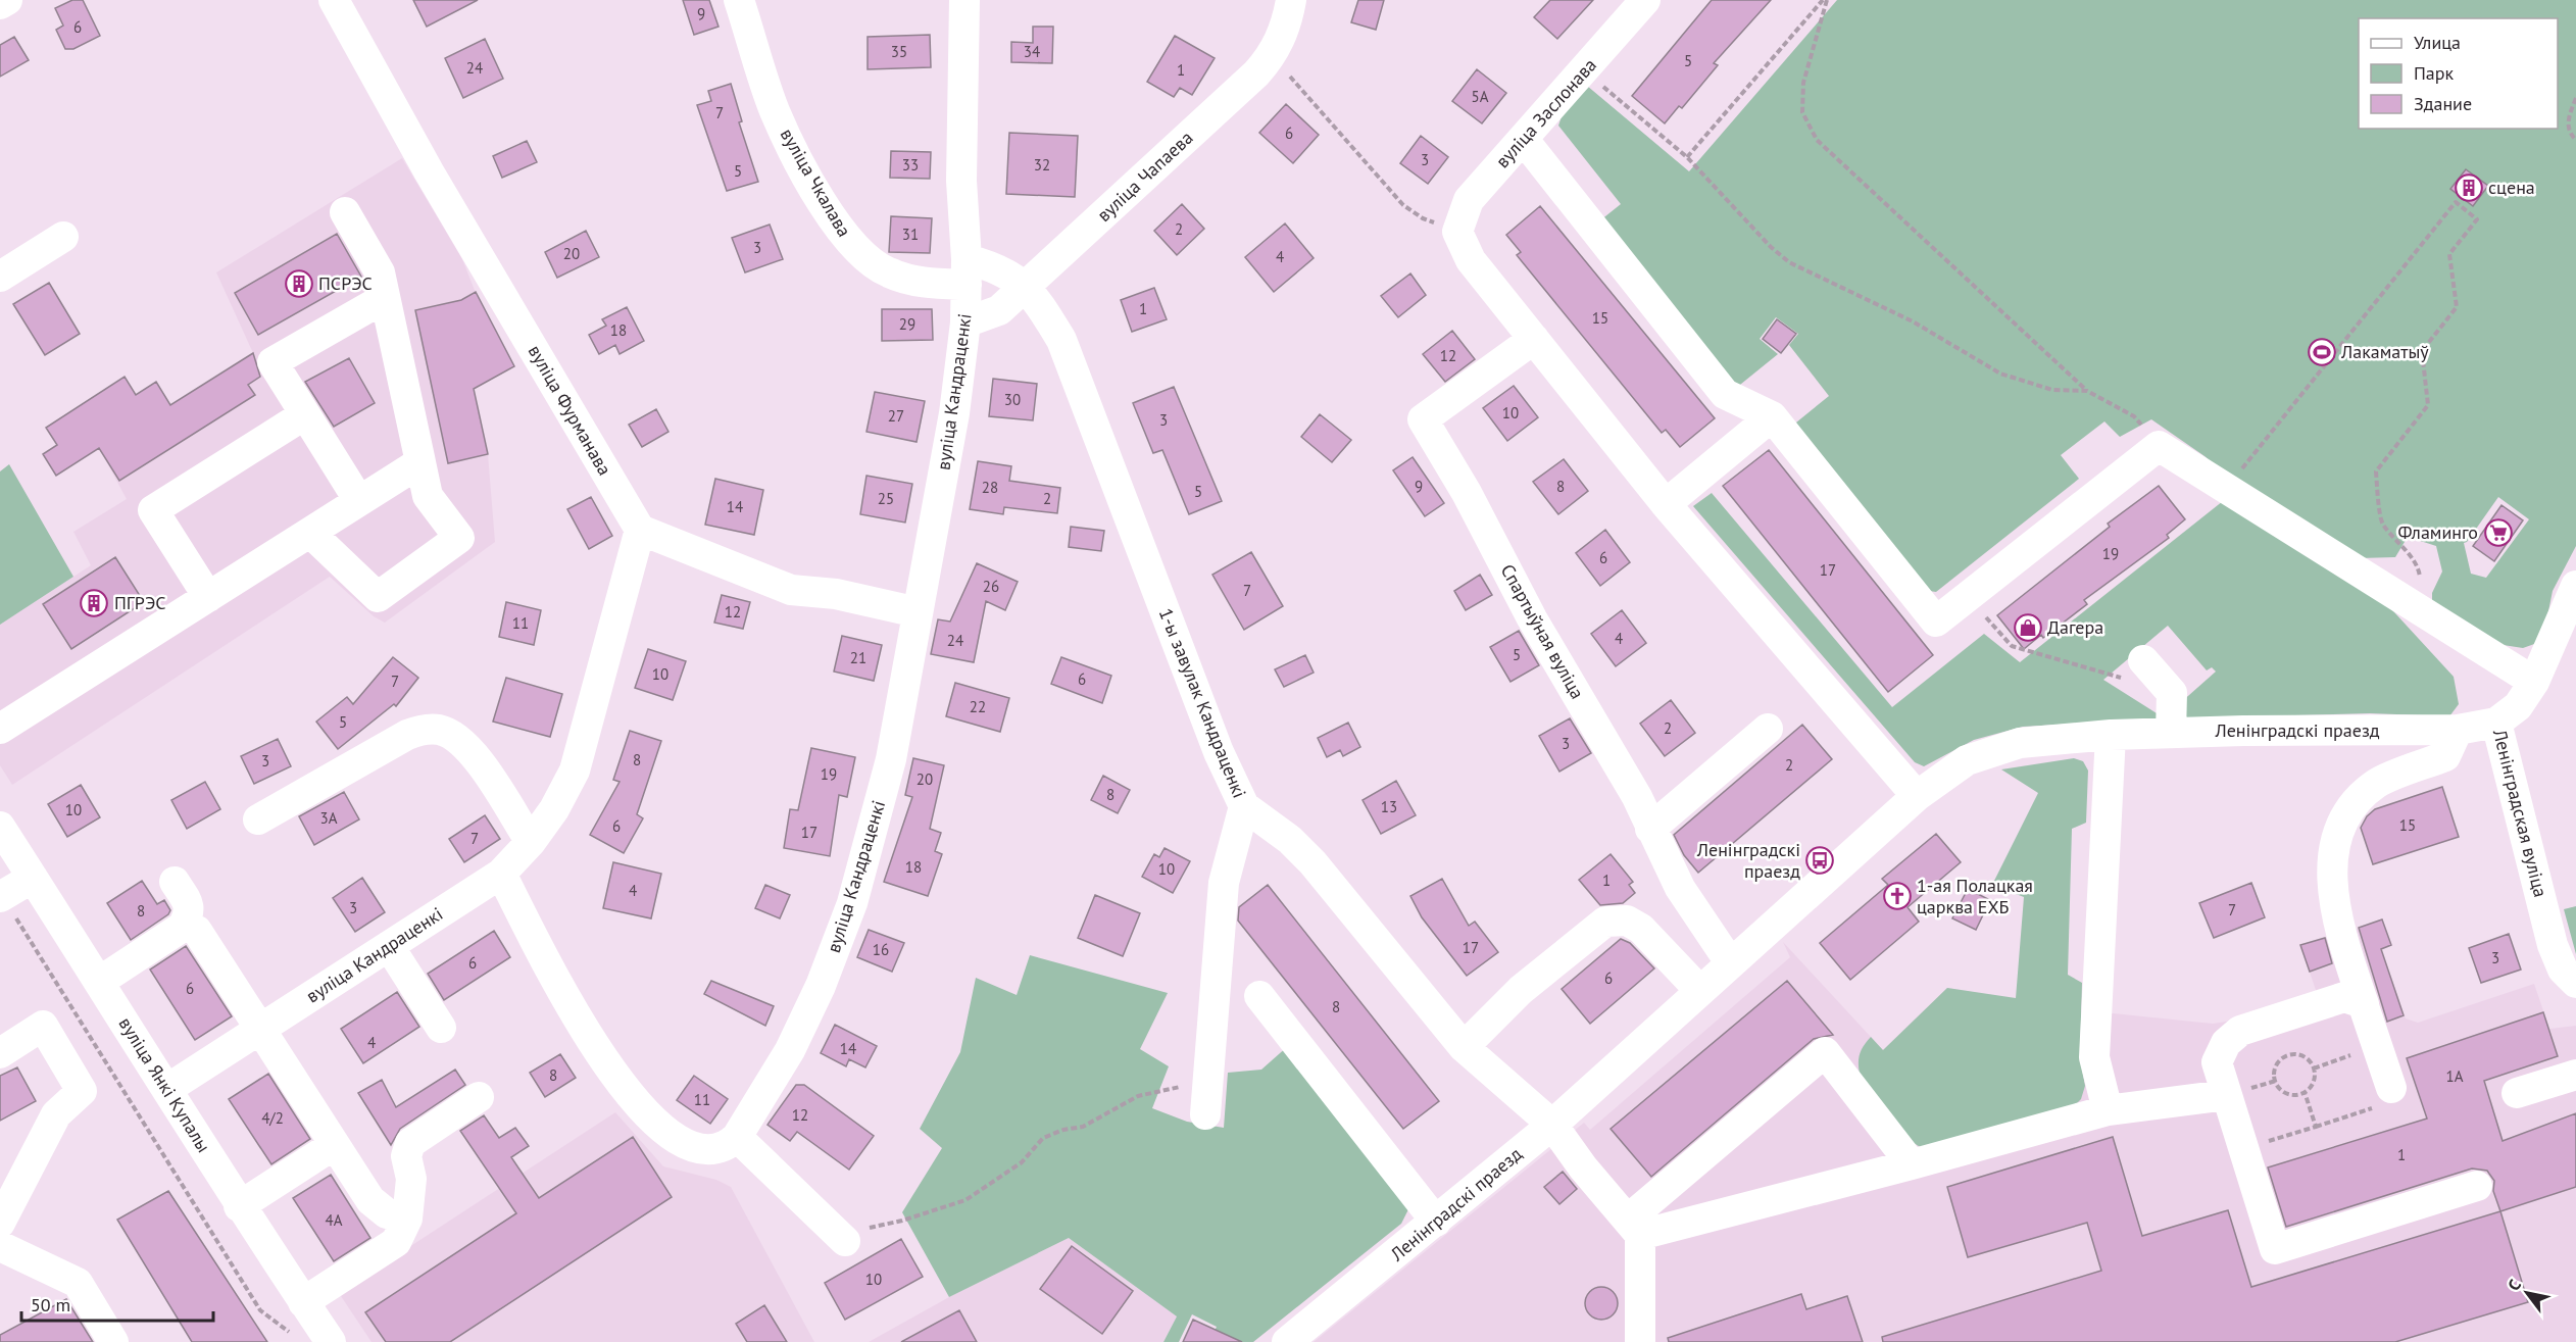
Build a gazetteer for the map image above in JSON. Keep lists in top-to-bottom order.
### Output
{
  "streets": {
    "street": [
      "вуліца Заслонава",
      "вуліца Чапаева",
      "вуліца Чкалава",
      "вуліца Кандраценкі",
      "вуліца Фурманава",
      "Спартыўная вуліца",
      "1-ы завулак Кандраценкі",
      "Ленінградскі праезд",
      "Ленінградская вуліца",
      "вуліца Янкі Купалы"
    ]
  },
  "crossings": [
    ["вуліца Чапаева", "вуліца Кандраценкі"],
    ["вуліца Чапаева", "1-ы завулак Кандраценкі"],
    ["вуліца Чкалава", "вуліца Кандраценкі"],
    ["вуліца Чкалава", "1-ы завулак Кандраценкі"],
    ["вуліца Кандраценкі", "1-ы завулак Кандраценкі"],
    ["вуліца Кандраценкі", "вуліца Янкі Купалы"],
    ["Спартыўная вуліца", "Ленінградскі праезд"],
    ["1-ы завулак Кандраценкі", "Ленінградскі праезд"],
    ["Ленінградскі праезд", "Ленінградская вуліца"]
  ],
  "places": {
    "building": ["сцена", "ПСРЭС", "ПГРЭС"],
    "sports": ["Лакаматыў"],
    "supermarket": ["Фламинго"],
    "shop": ["Дагера"],
    "bus stop": ["Ленінградскі праезд"],
    "church": ["1-ая Полацкая царква ЕХБ"]
  },
  "house_numbers": [
    "9",
    "6",
    "35",
    "34",
    "5",
    "24",
    "1",
    "5А",
    "7",
    "6",
    "3",
    "33",
    "32",
    "5",
    "2",
    "31",
    "3",
    "20",
    "4",
    "1",
    "15",
    "29",
    "18",
    "12",
    "30",
    "10",
    "27",
    "3",
    "9",
    "8",
    "28",
    "5",
    "25",
    "2",
    "14",
    "19",
    "6",
    "17",
    "26",
    "7",
    "12",
    "11",
    "4",
    "24",
    "5",
    "21",
    "10",
    "6",
    "7",
    "22",
    "5",
    "2",
    "3",
    "8",
    "3",
    "2",
    "19",
    "20",
    "8",
    "13",
    "10",
    "3А",
    "15",
    "6",
    "17",
    "7",
    "18",
    "10",
    "1",
    "4",
    "3",
    "7",
    "8",
    "17",
    "16",
    "3",
    "6",
    "6",
    "6",
    "8",
    "4",
    "14",
    "8",
    "1А",
    "11",
    "12",
    "4/2",
    "1",
    "4А",
    "10"
  ],
  "legend": ["Улица", "Парк", "Здание"],
  "scale_bar": "50 m",
  "north": "top left"
}
